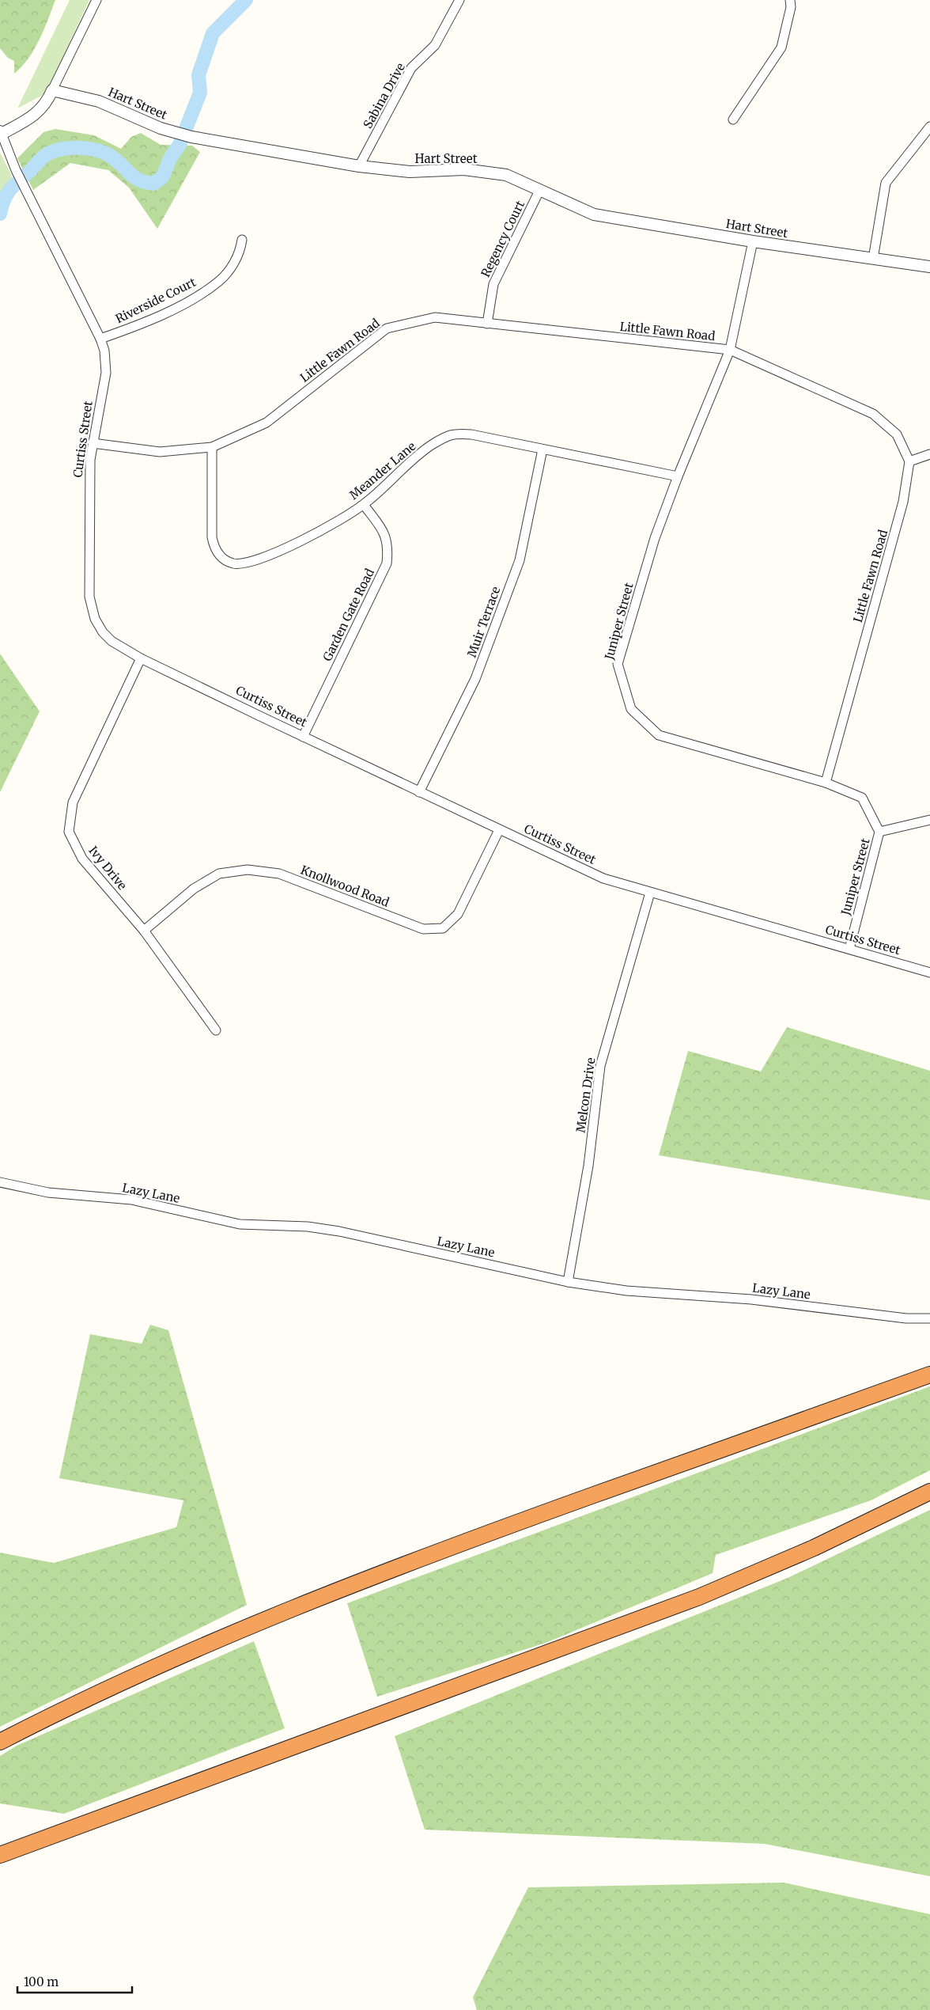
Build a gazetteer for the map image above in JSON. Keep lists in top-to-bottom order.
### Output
{
  "streets": {
    "street": [
      "Sabina Drive",
      "Hart Street",
      "Regency Court",
      "Riverside Court",
      "Little Fawn Road",
      "Curtiss Street",
      "Meander Lane",
      "Garden Gate Road",
      "Juniper Street",
      "Muir Terrace",
      "Ivy Drive",
      "Knollwood Road",
      "Melcon Drive",
      "Lazy Lane"
    ]
  },
  "crossings": [
    ["Sabina Drive", "Hart Street"],
    ["Hart Street", "Regency Court"],
    ["Hart Street", "Juniper Street"],
    ["Regency Court", "Little Fawn Road"],
    ["Riverside Court", "Curtiss Street"],
    ["Little Fawn Road", "Curtiss Street"],
    ["Little Fawn Road", "Meander Lane"],
    ["Little Fawn Road", "Juniper Street"],
    ["Curtiss Street", "Garden Gate Road"],
    ["Curtiss Street", "Juniper Street"],
    ["Curtiss Street", "Muir Terrace"],
    ["Curtiss Street", "Ivy Drive"],
    ["Curtiss Street", "Knollwood Road"],
    ["Curtiss Street", "Melcon Drive"],
    ["Meander Lane", "Garden Gate Road"],
    ["Meander Lane", "Juniper Street"],
    ["Meander Lane", "Muir Terrace"],
    ["Ivy Drive", "Knollwood Road"],
    ["Melcon Drive", "Lazy Lane"]
  ],
  "scale_bar": "100 m"
}
